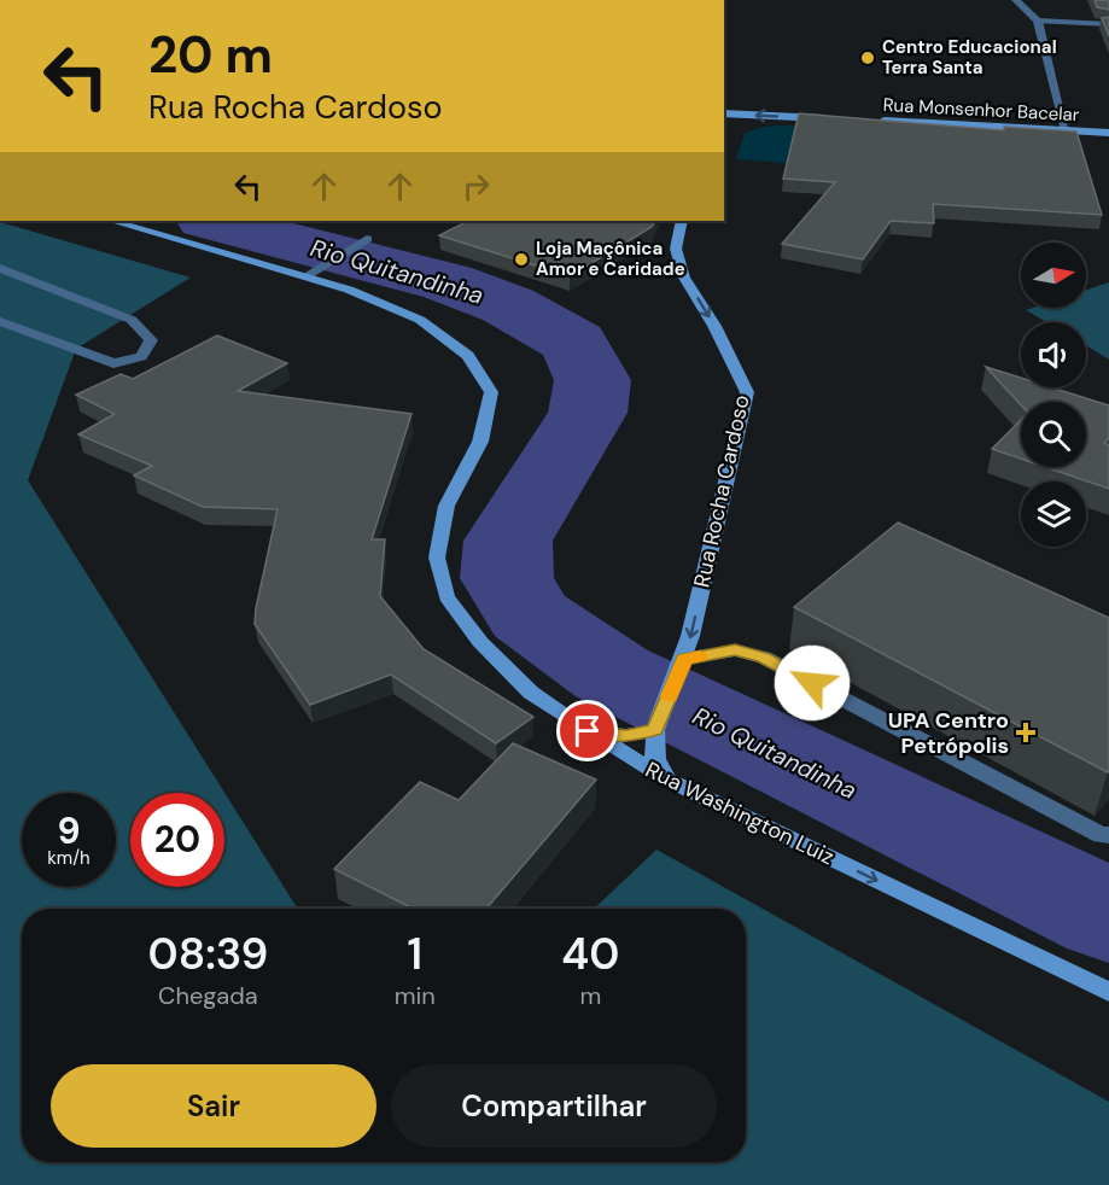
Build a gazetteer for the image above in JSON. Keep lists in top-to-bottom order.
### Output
{
  "streets": {
    "main road": ["Rua Monsenhor Bacelar", "Rua Rocha Cardoso", "Rua Washington Luiz"]
  },
  "crossings": [
    ["Rua Rocha Cardoso", "Rua Washington Luiz"]
  ],
  "one_way": ["Rua Rocha Cardoso"],
  "water": ["Rio Quitandinha"],
  "places": {
    "other": ["Centro Educacional Terra Santa", "Loja Maçônica Amor e Caridade"],
    "health": ["UPA Centro Petrópolis"]
  },
  "north": "right",
  "page": {
    "turn": ["20 m", "Rua Rocha Cardoso"],
    "speed": "9 km/h",
    "limit": "20",
    "eta": [
      "08:39",
      "Chegada",
      "1",
      "min",
      "40",
      "m"
    ],
    "buttons": ["Sair", "Compartilhar"]
  }
}
